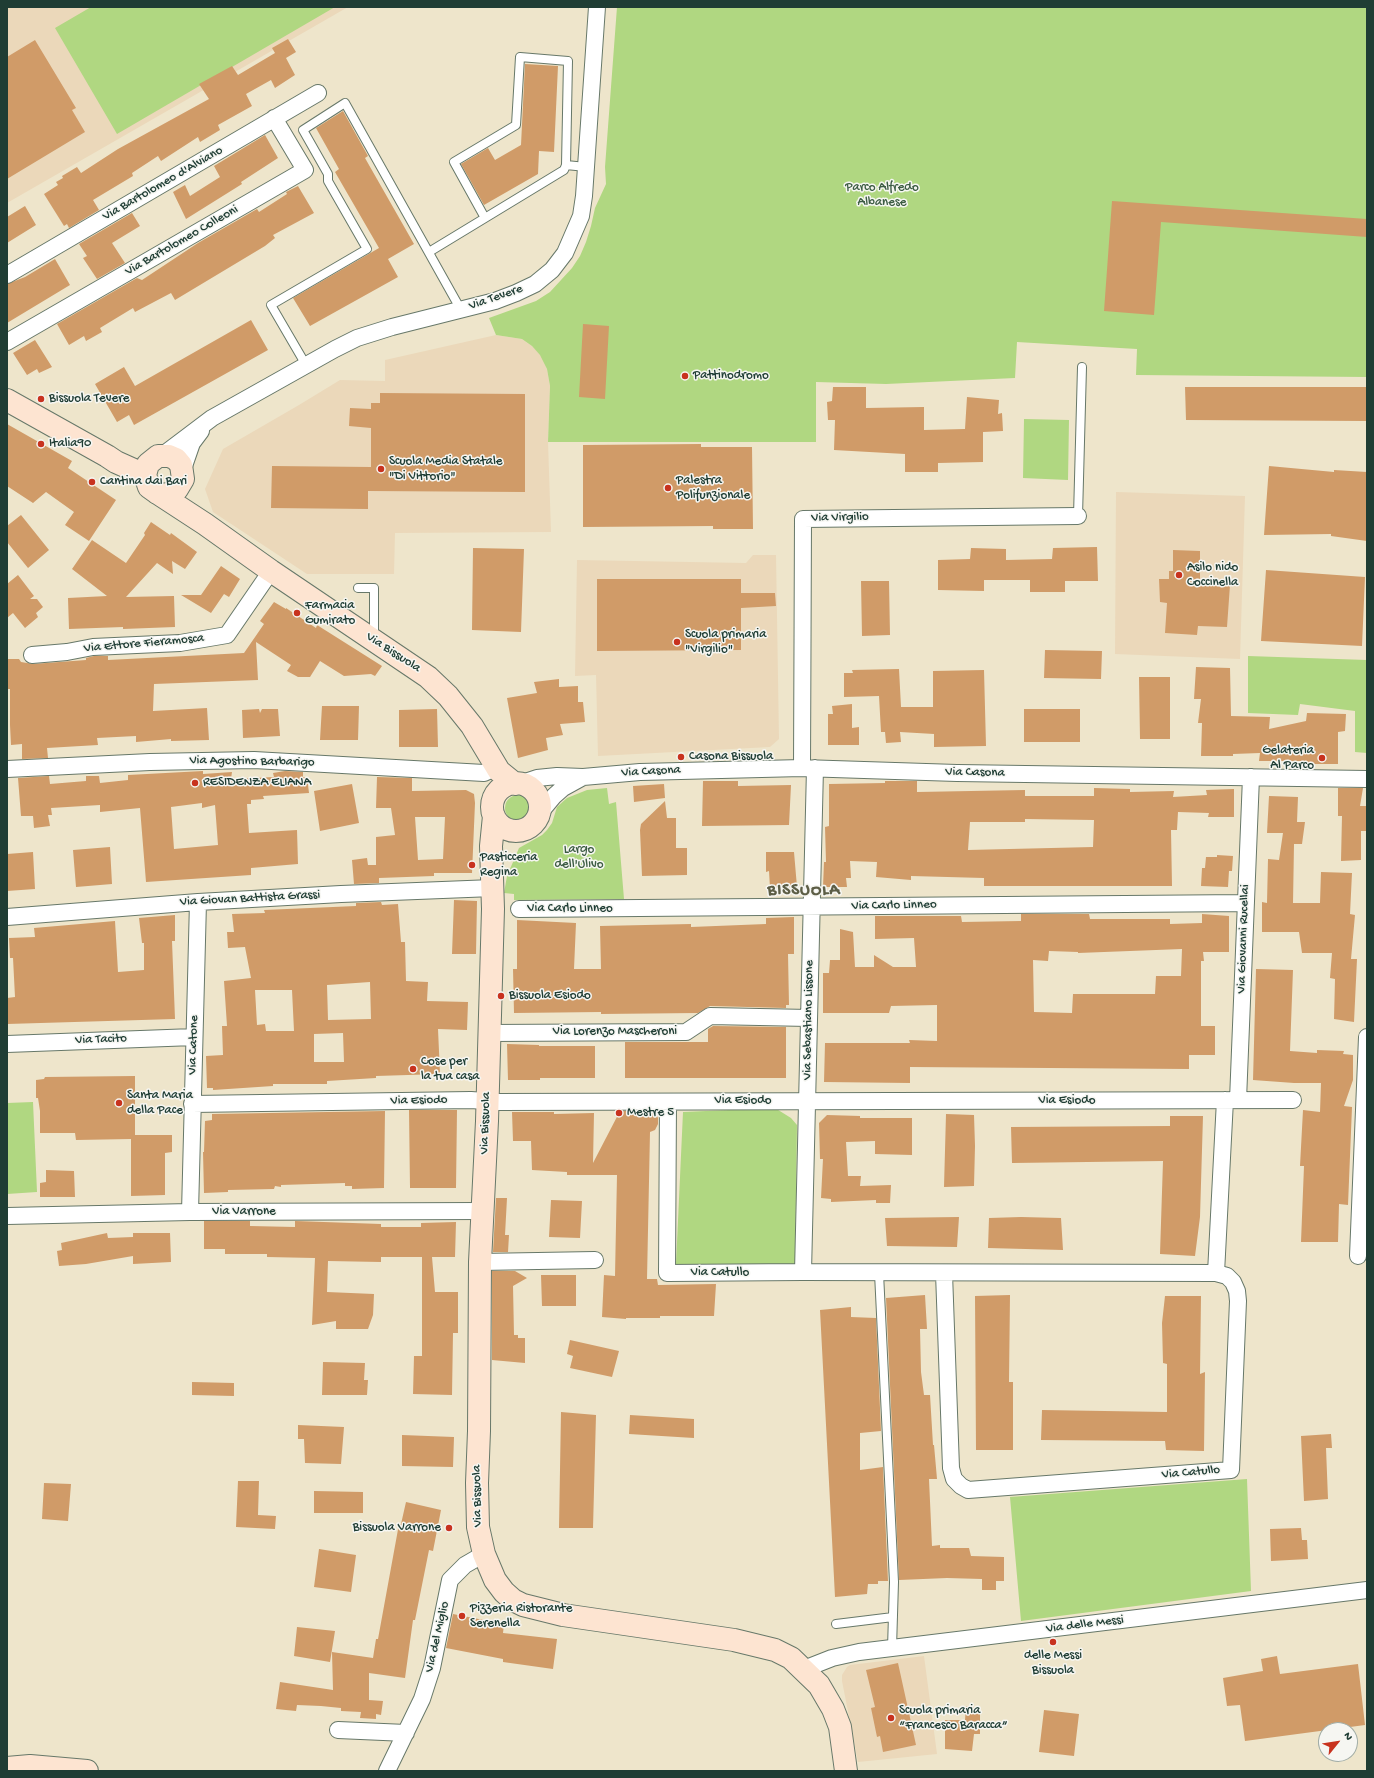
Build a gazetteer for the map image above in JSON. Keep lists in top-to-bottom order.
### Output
{
  "streets": {
    "street": [
      "Via Bartolomeo d'Alviano",
      "Via Bartolomeo Colleoni",
      "Via Tevere",
      "Via Virgilio",
      "Via Ettore Fieramosca",
      "Via Bissuola",
      "Via Agostino Barbarigo",
      "Via Casona",
      "Via Giovan Battista Grassi",
      "Via Carlo Linneo",
      "Via Giovanni Rucellai",
      "Via Sebastiano Lissone",
      "Via Lorenzo Mascheroni",
      "Via Tacito",
      "Via Catone",
      "Via Esiodo",
      "Via Varrone",
      "Via Catullo",
      "Via delle Messi",
      "Via del Miglio"
    ]
  },
  "crossings": [
    ["Via Bartolomeo d'Alviano", "Via Bartolomeo Colleoni"],
    ["Via Tevere", "Via Bissuola"],
    ["Via Virgilio", "Via Casona"],
    ["Via Virgilio", "Via Sebastiano Lissone"],
    ["Via Ettore Fieramosca", "Via Bissuola"],
    ["Via Bissuola", "Via Agostino Barbarigo"],
    ["Via Bissuola", "Via Casona"],
    ["Via Bissuola", "Via Giovan Battista Grassi"],
    ["Via Bissuola", "Via Lorenzo Mascheroni"],
    ["Via Bissuola", "Via Esiodo"],
    ["Via Bissuola", "Via Varrone"],
    ["Via Bissuola", "Via delle Messi"],
    ["Via Bissuola", "Via del Miglio"],
    ["Via Casona", "Via Giovanni Rucellai"],
    ["Via Casona", "Via Sebastiano Lissone"],
    ["Via Giovan Battista Grassi", "Via Catone"],
    ["Via Carlo Linneo", "Via Giovanni Rucellai"],
    ["Via Carlo Linneo", "Via Sebastiano Lissone"],
    ["Via Giovanni Rucellai", "Via Esiodo"],
    ["Via Giovanni Rucellai", "Via Catullo"],
    ["Via Sebastiano Lissone", "Via Lorenzo Mascheroni"],
    ["Via Sebastiano Lissone", "Via Esiodo"],
    ["Via Sebastiano Lissone", "Via Catullo"],
    ["Via Tacito", "Via Catone"],
    ["Via Catone", "Via Esiodo"],
    ["Via Catone", "Via Varrone"],
    ["Via Esiodo", "Via Catullo"]
  ],
  "districts": ["BISSUOLA"],
  "parks": ["Parco Alfredo Albanese", "Largo dell'Ulivo"],
  "places": [
    "Pattinodromo",
    "Bissuola Tevere",
    "Italia90",
    "Scuola Media Statale \"Di Vittorio\"",
    "Cantina dai Bari",
    "Palestra Polifunzionale",
    "Asilo nido Coccinella",
    "Farmacia Gumirato",
    "Scuola primaria \"Virgilio\"",
    "Casona Bissuola",
    "Gelateria Al Parco",
    "RESIDENZA ELIANA",
    "Pasticceria Regina",
    "Bissuola Esiodo",
    "Cose per la tua casa",
    "Santa Maria della Pace",
    "Mestre 5",
    "Bissuola Varrone",
    "Pizzeria Ristorante Serenella",
    "delle Messi Bissuola",
    "Scuola primaria “Francesco Baracca”"
  ],
  "north": "top right"
}
